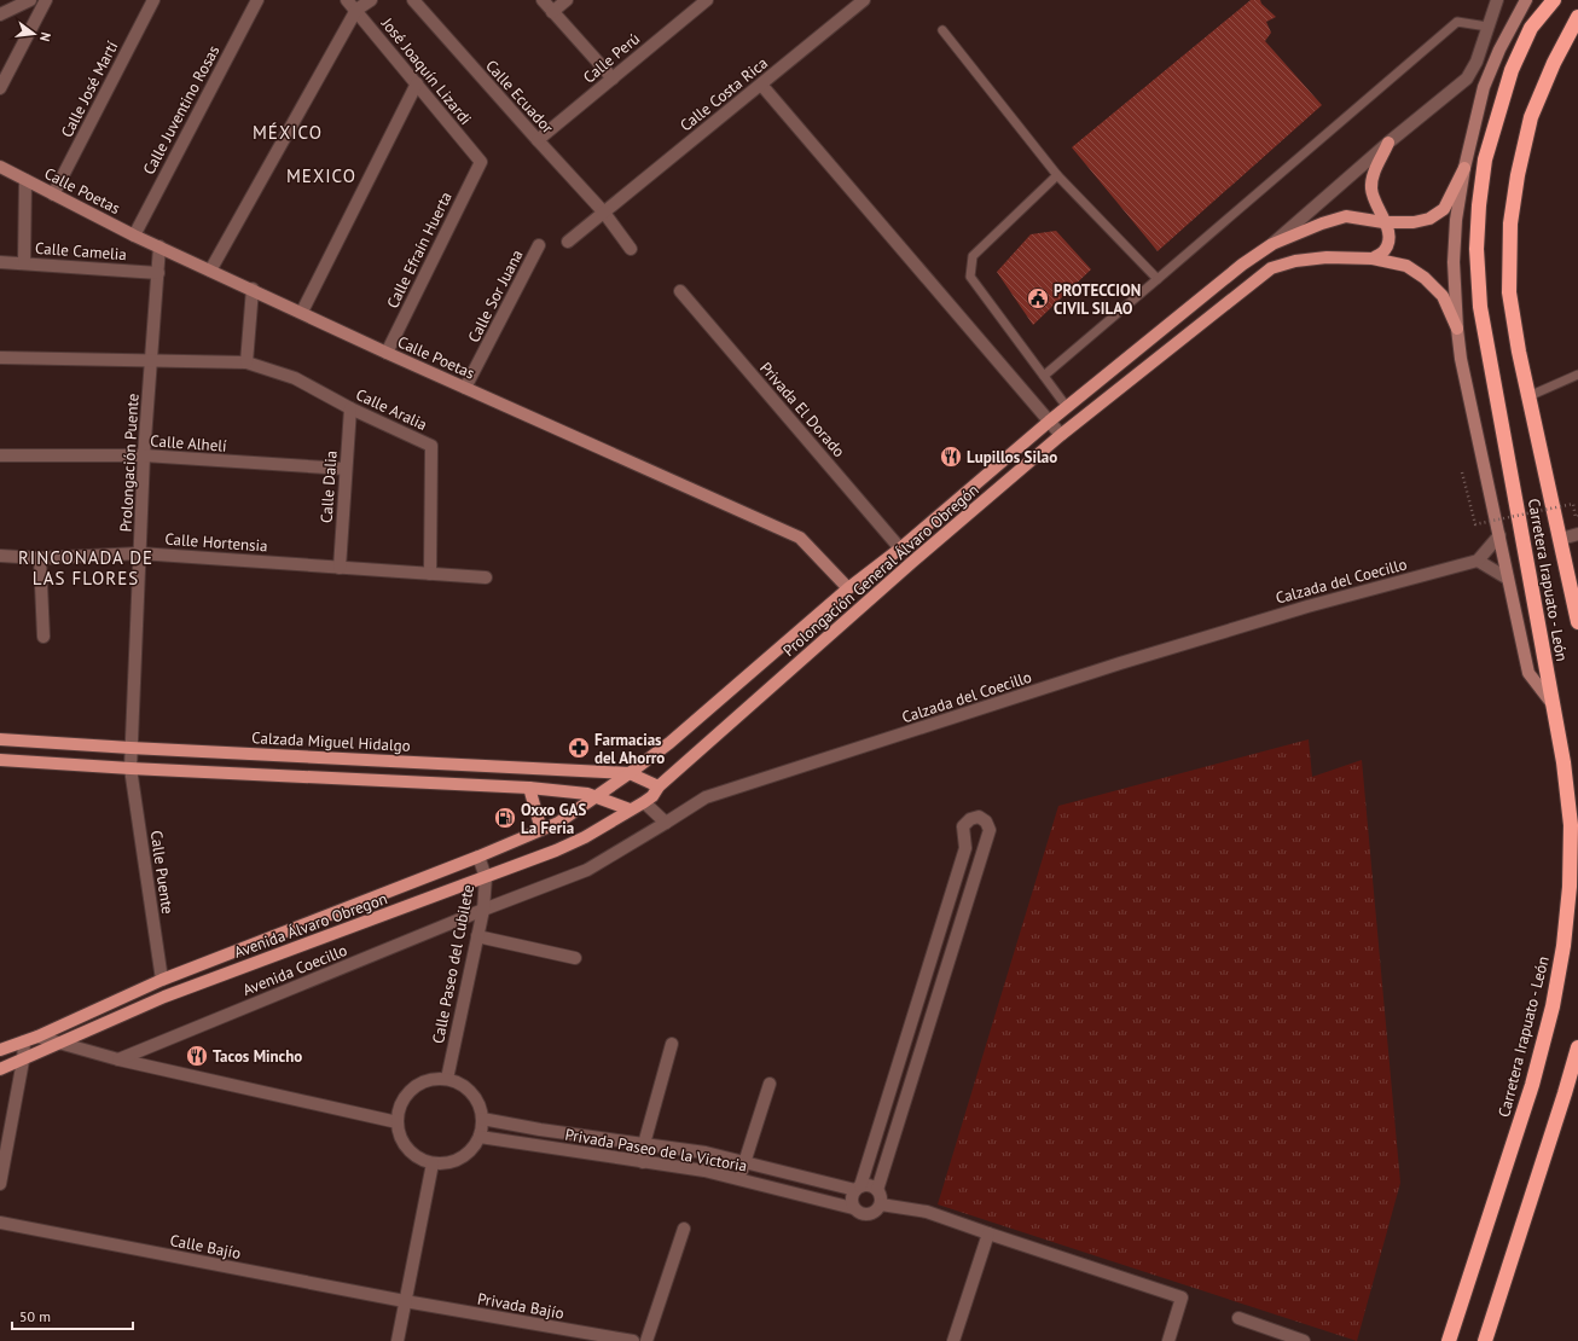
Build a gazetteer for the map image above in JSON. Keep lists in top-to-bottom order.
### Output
{
  "streets": {
    "highway": ["Carretera Irapuato - León"],
    "main road": ["Prolongación General Álvaro Obregón", "Calzada Miguel Hidalgo", "Avenida Álvaro Obregon"],
    "street": [
      "Calle Perú",
      "José Joaquín Lizardi",
      "Calle José Martí",
      "Calle Costa Rica",
      "Calle Ecuador",
      "Calle Juventino Rosas",
      "Calle Poetas",
      "Calle Efraín Huerta",
      "Calle Camelia",
      "Calle Sor Juana",
      "Calle Aralia",
      "Privada El Dorado",
      "Calle Alhelí",
      "Prolongación Puente",
      "Calle Dalia",
      "Calle Hortensia",
      "Calzada del Coecillo",
      "Calle Puente",
      "Calle Paseo del Cubilete",
      "Avenida Coecillo",
      "Privada Paseo de la Victoria",
      "Calle Bajío",
      "Privada Bajío"
    ]
  },
  "crossings": [
    ["Calle Perú", "Calle Ecuador"],
    ["José Joaquín Lizardi", "Calle Efraín Huerta"],
    ["Calle José Martí", "Calle Poetas"],
    ["Calle Costa Rica", "Calle Ecuador"],
    ["Calle Juventino Rosas", "Calle Poetas"],
    ["Calle Poetas", "Calle Efraín Huerta"],
    ["Calle Poetas", "Calle Sor Juana"],
    ["Calle Poetas", "Prolongación Puente"],
    ["Calle Poetas", "Prolongación General Álvaro Obregón"],
    ["Calle Camelia", "Prolongación Puente"],
    ["Calle Aralia", "Prolongación Puente"],
    ["Calle Aralia", "Calle Dalia"],
    ["Calle Aralia", "Calle Hortensia"],
    ["Privada El Dorado", "Prolongación General Álvaro Obregón"],
    ["Calle Alhelí", "Prolongación Puente"],
    ["Calle Alhelí", "Calle Dalia"],
    ["Prolongación Puente", "Calle Hortensia"],
    ["Prolongación Puente", "Calzada Miguel Hidalgo"],
    ["Prolongación Puente", "Calle Puente"],
    ["Calle Dalia", "Calle Hortensia"],
    ["Prolongación General Álvaro Obregón", "Calzada Miguel Hidalgo"],
    ["Prolongación General Álvaro Obregón", "Avenida Álvaro Obregon"],
    ["Calzada del Coecillo", "Calle Paseo del Cubilete"],
    ["Calzada del Coecillo", "Avenida Coecillo"],
    ["Calle Puente", "Avenida Álvaro Obregon"],
    ["Avenida Álvaro Obregon", "Calle Paseo del Cubilete"],
    ["Calle Paseo del Cubilete", "Avenida Coecillo"],
    ["Calle Paseo del Cubilete", "Privada Paseo de la Victoria"],
    ["Calle Bajío", "Privada Bajío"]
  ],
  "districts": ["MÉXICO", "MEXICO", "RINCONADA DE LAS FLORES"],
  "places": {
    "public building": ["PROTECCION CIVIL SILAO"],
    "restaurant": ["Lupillos Silao", "Tacos Mincho"],
    "pharmacy": ["Farmacias del Ahorro"],
    "fuel station": ["Oxxo GAS La Feria"]
  },
  "scale_bar": "50 m",
  "north": "right"
}
